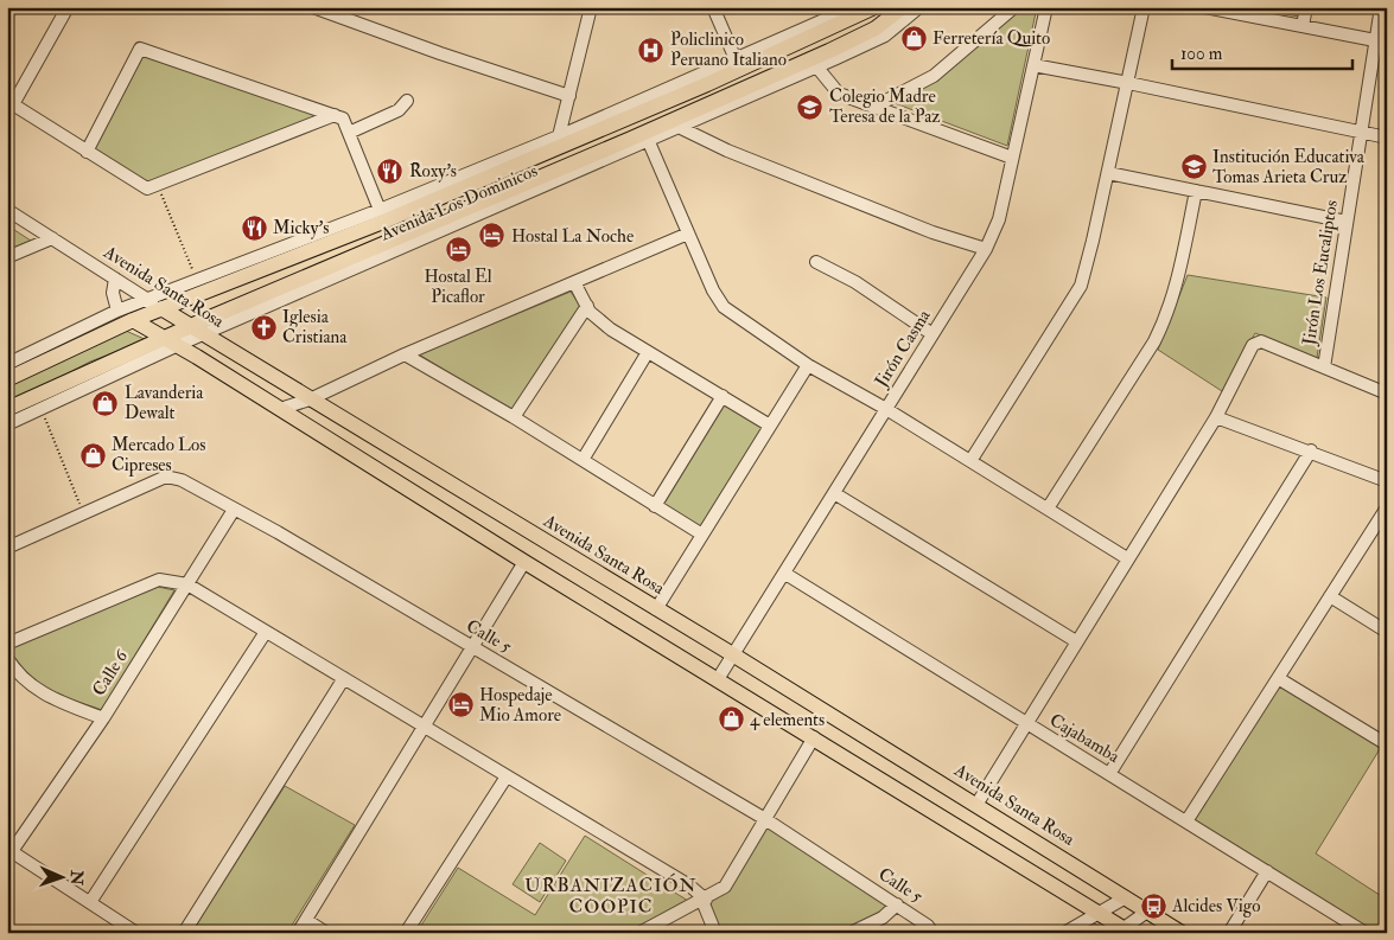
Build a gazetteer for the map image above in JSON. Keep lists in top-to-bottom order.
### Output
{
  "streets": {
    "main road": ["Avenida Los Dominicos", "Avenida Santa Rosa"],
    "street": [
      "Jirón Los Eucaliptos",
      "Jirón Casma",
      "Calle 5",
      "Calle 6",
      "Cajabamba"
    ]
  },
  "crossings": [
    ["Avenida Los Dominicos", "Avenida Santa Rosa"],
    ["Avenida Santa Rosa", "Jirón Casma"],
    ["Jirón Casma", "Cajabamba"],
    ["Calle 5", "Calle 6"]
  ],
  "districts": ["URBANIZACIÓN COOPIC"],
  "places": {
    "shop": [
      "Ferretería Quito",
      "Lavanderia Dewalt",
      "Mercado Los Cipreses",
      "4 elements"
    ],
    "hospital": ["Policlinico Peruano Italiano"],
    "school or university": ["Colegio Madre Teresa de la Paz", "Institución Educativa Tomas Arieta Cruz"],
    "restaurant": ["Roxy's", "Micky's"],
    "hotel": ["Hostal La Noche", "Hostal El Picaflor", "Hospedaje Mio Amore"],
    "church": ["Iglesia Cristiana"],
    "bus stop": ["Alcides Vigo"]
  },
  "scale_bar": "100 m",
  "north": "right"
}
